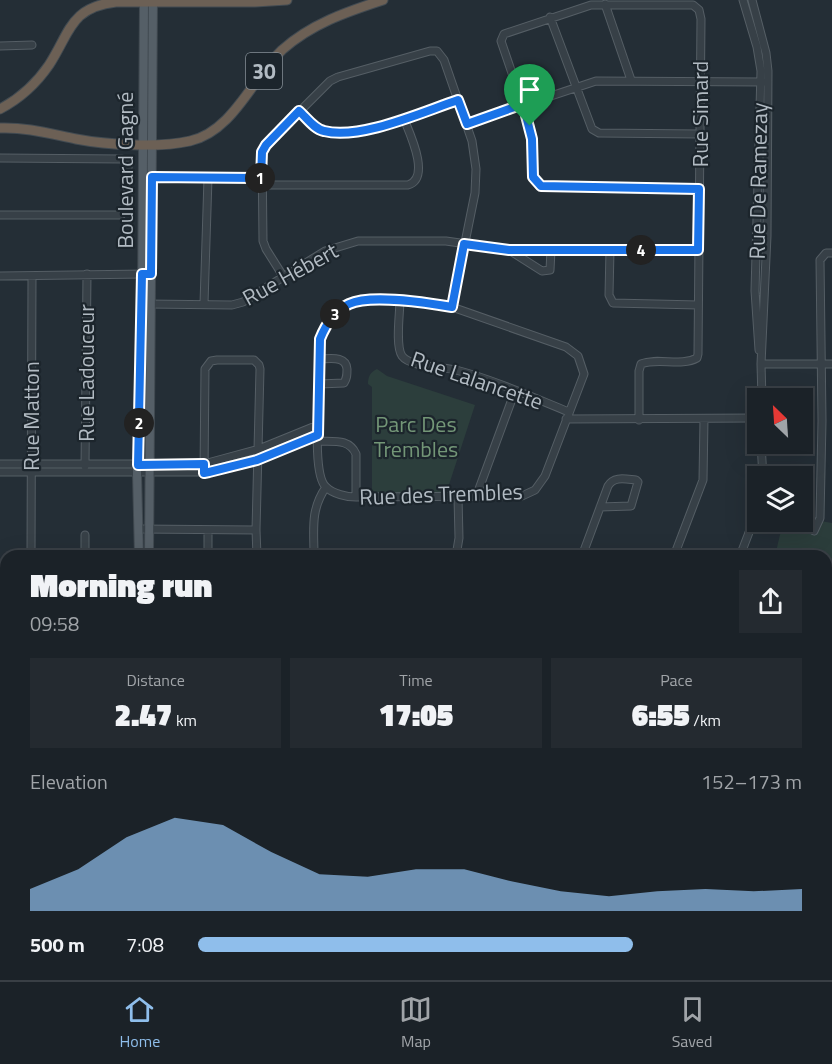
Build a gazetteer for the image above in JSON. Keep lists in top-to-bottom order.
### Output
{
  "streets": {
    "highway": ["30"],
    "main road": ["Boulevard Gagné"],
    "street": [
      "Rue Simard",
      "Rue De Ramezay",
      "Rue Hébert",
      "Rue Ladouceur",
      "Rue Lalancette",
      "Rue Matton",
      "Rue des Trembles"
    ]
  },
  "crossings": [
    ["30", "Boulevard Gagné"],
    ["Rue Simard", "Rue Hébert"],
    ["Boulevard Gagné", "Rue Hébert"],
    ["Rue Lalancette", "Rue des Trembles"]
  ],
  "parks": ["Parc Des Trembles"],
  "north": "top left",
  "page": {
    "pins": [
      "1",
      "4",
      "3",
      "2"
    ],
    "heading": ["Morning run", "09:58"],
    "stats": [
      ["Distance", "2.47 km"],
      ["Time", "17:05"],
      ["Pace", "6:55 /km"]
    ],
    "chart": ["Elevation", "152–173 m"],
    "list": [
      {
        "name": "500 m",
        "note": "7:08"
      }
    ],
    "tabs": ["Home", "Map", "Saved"]
  }
}
